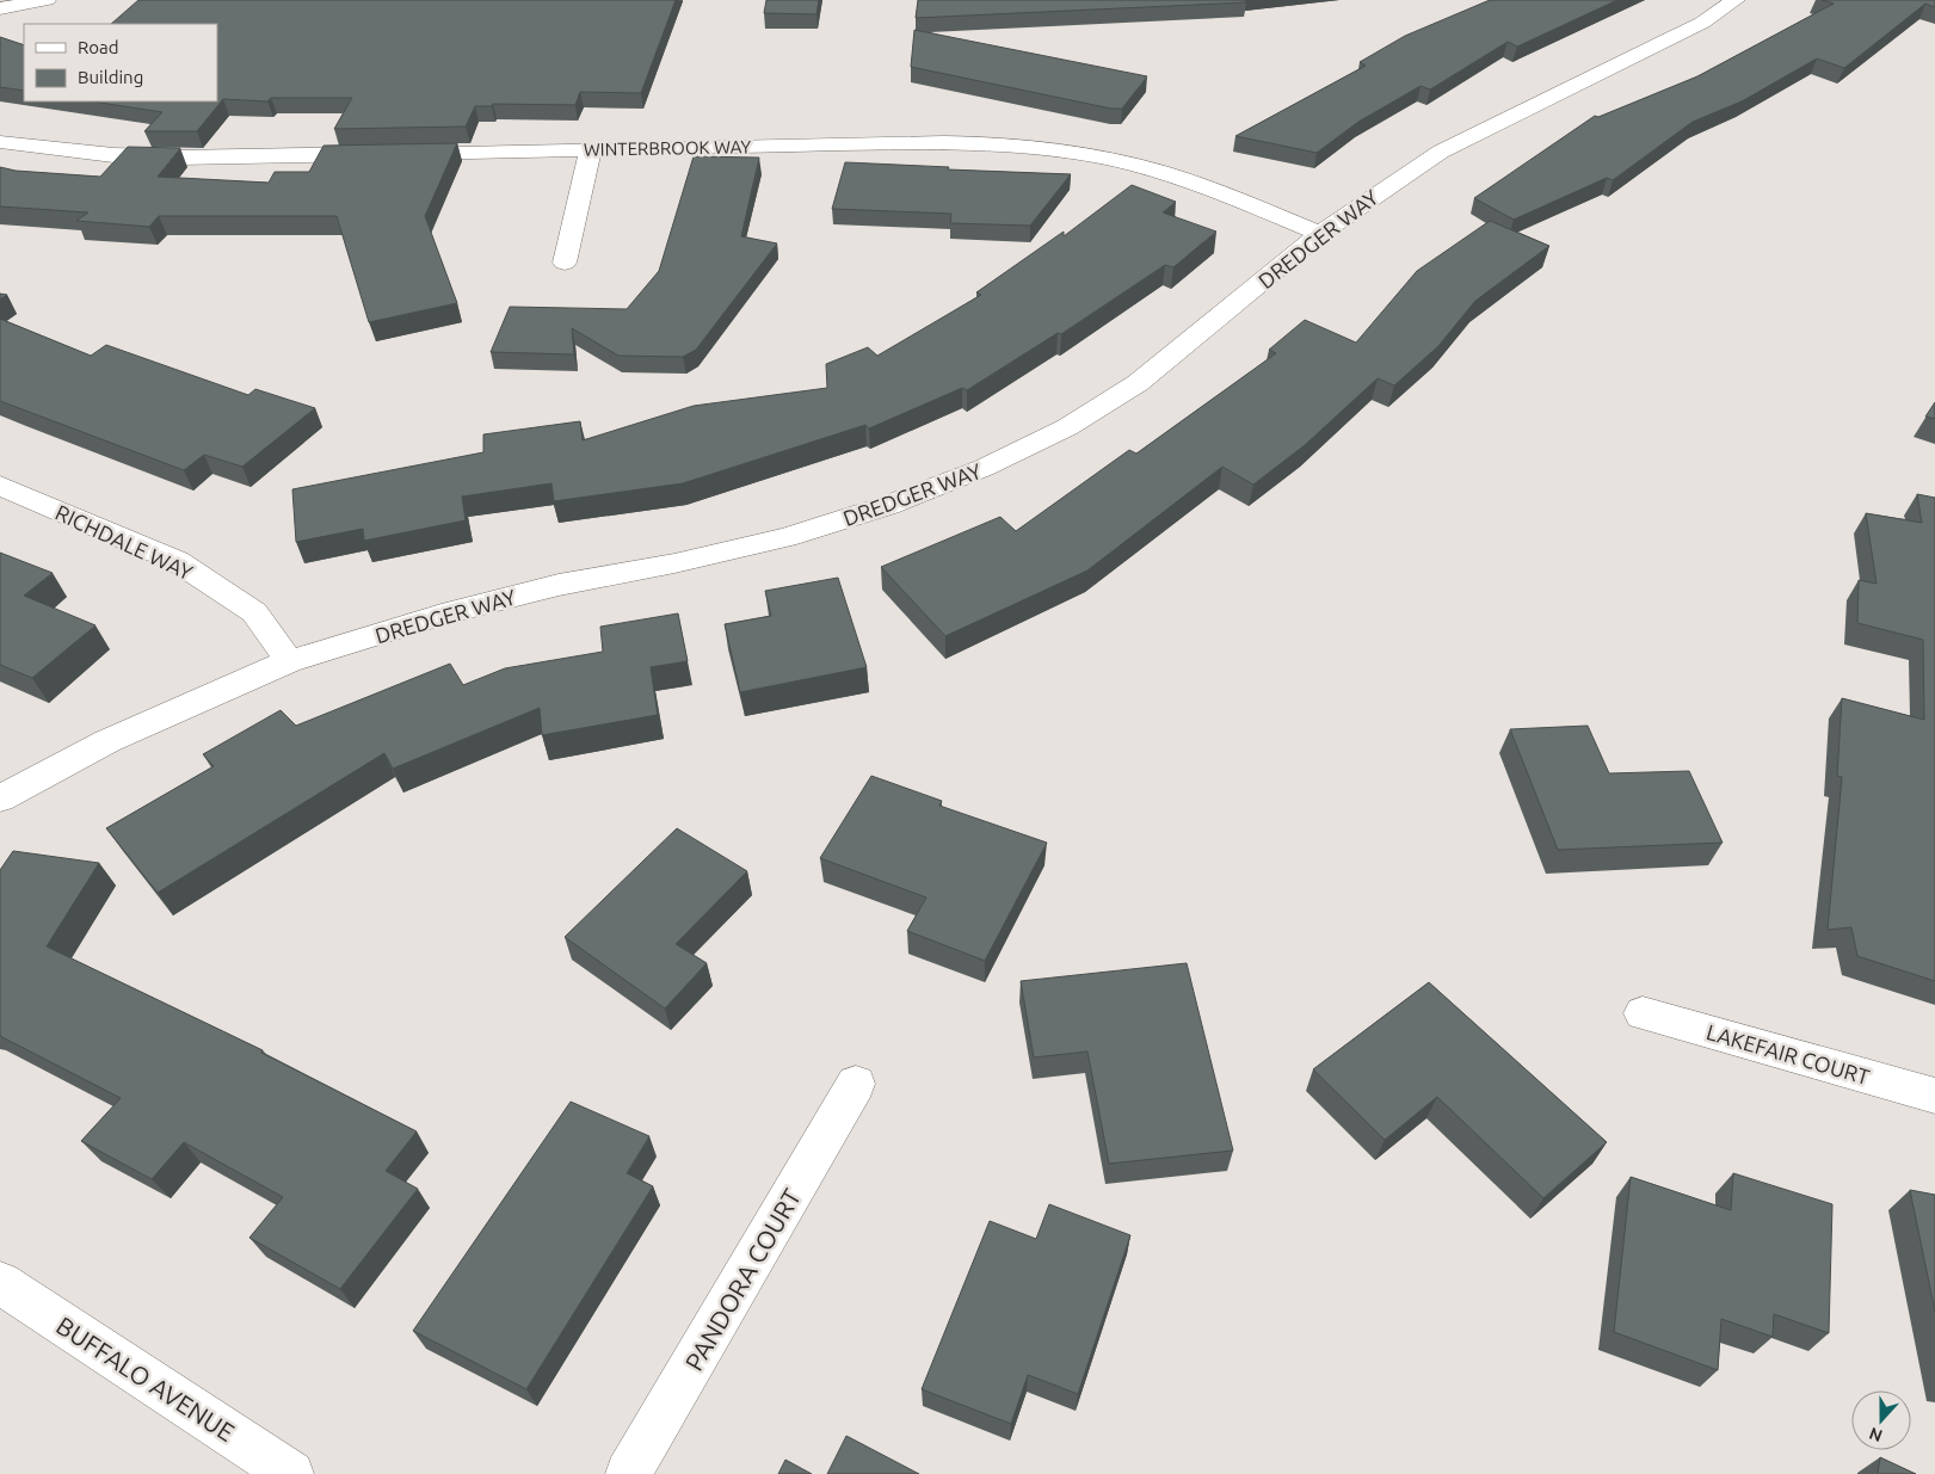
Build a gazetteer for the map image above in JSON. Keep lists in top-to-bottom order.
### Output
{
  "streets": {
    "street": [
      "WINTERBROOK WAY",
      "DREDGER WAY",
      "RICHDALE WAY",
      "LAKEFAIR COURT",
      "PANDORA COURT",
      "BUFFALO AVENUE"
    ]
  },
  "crossings": [
    ["WINTERBROOK WAY", "DREDGER WAY"],
    ["DREDGER WAY", "RICHDALE WAY"]
  ],
  "legend": ["Road", "Building"],
  "north": "bottom"
}
